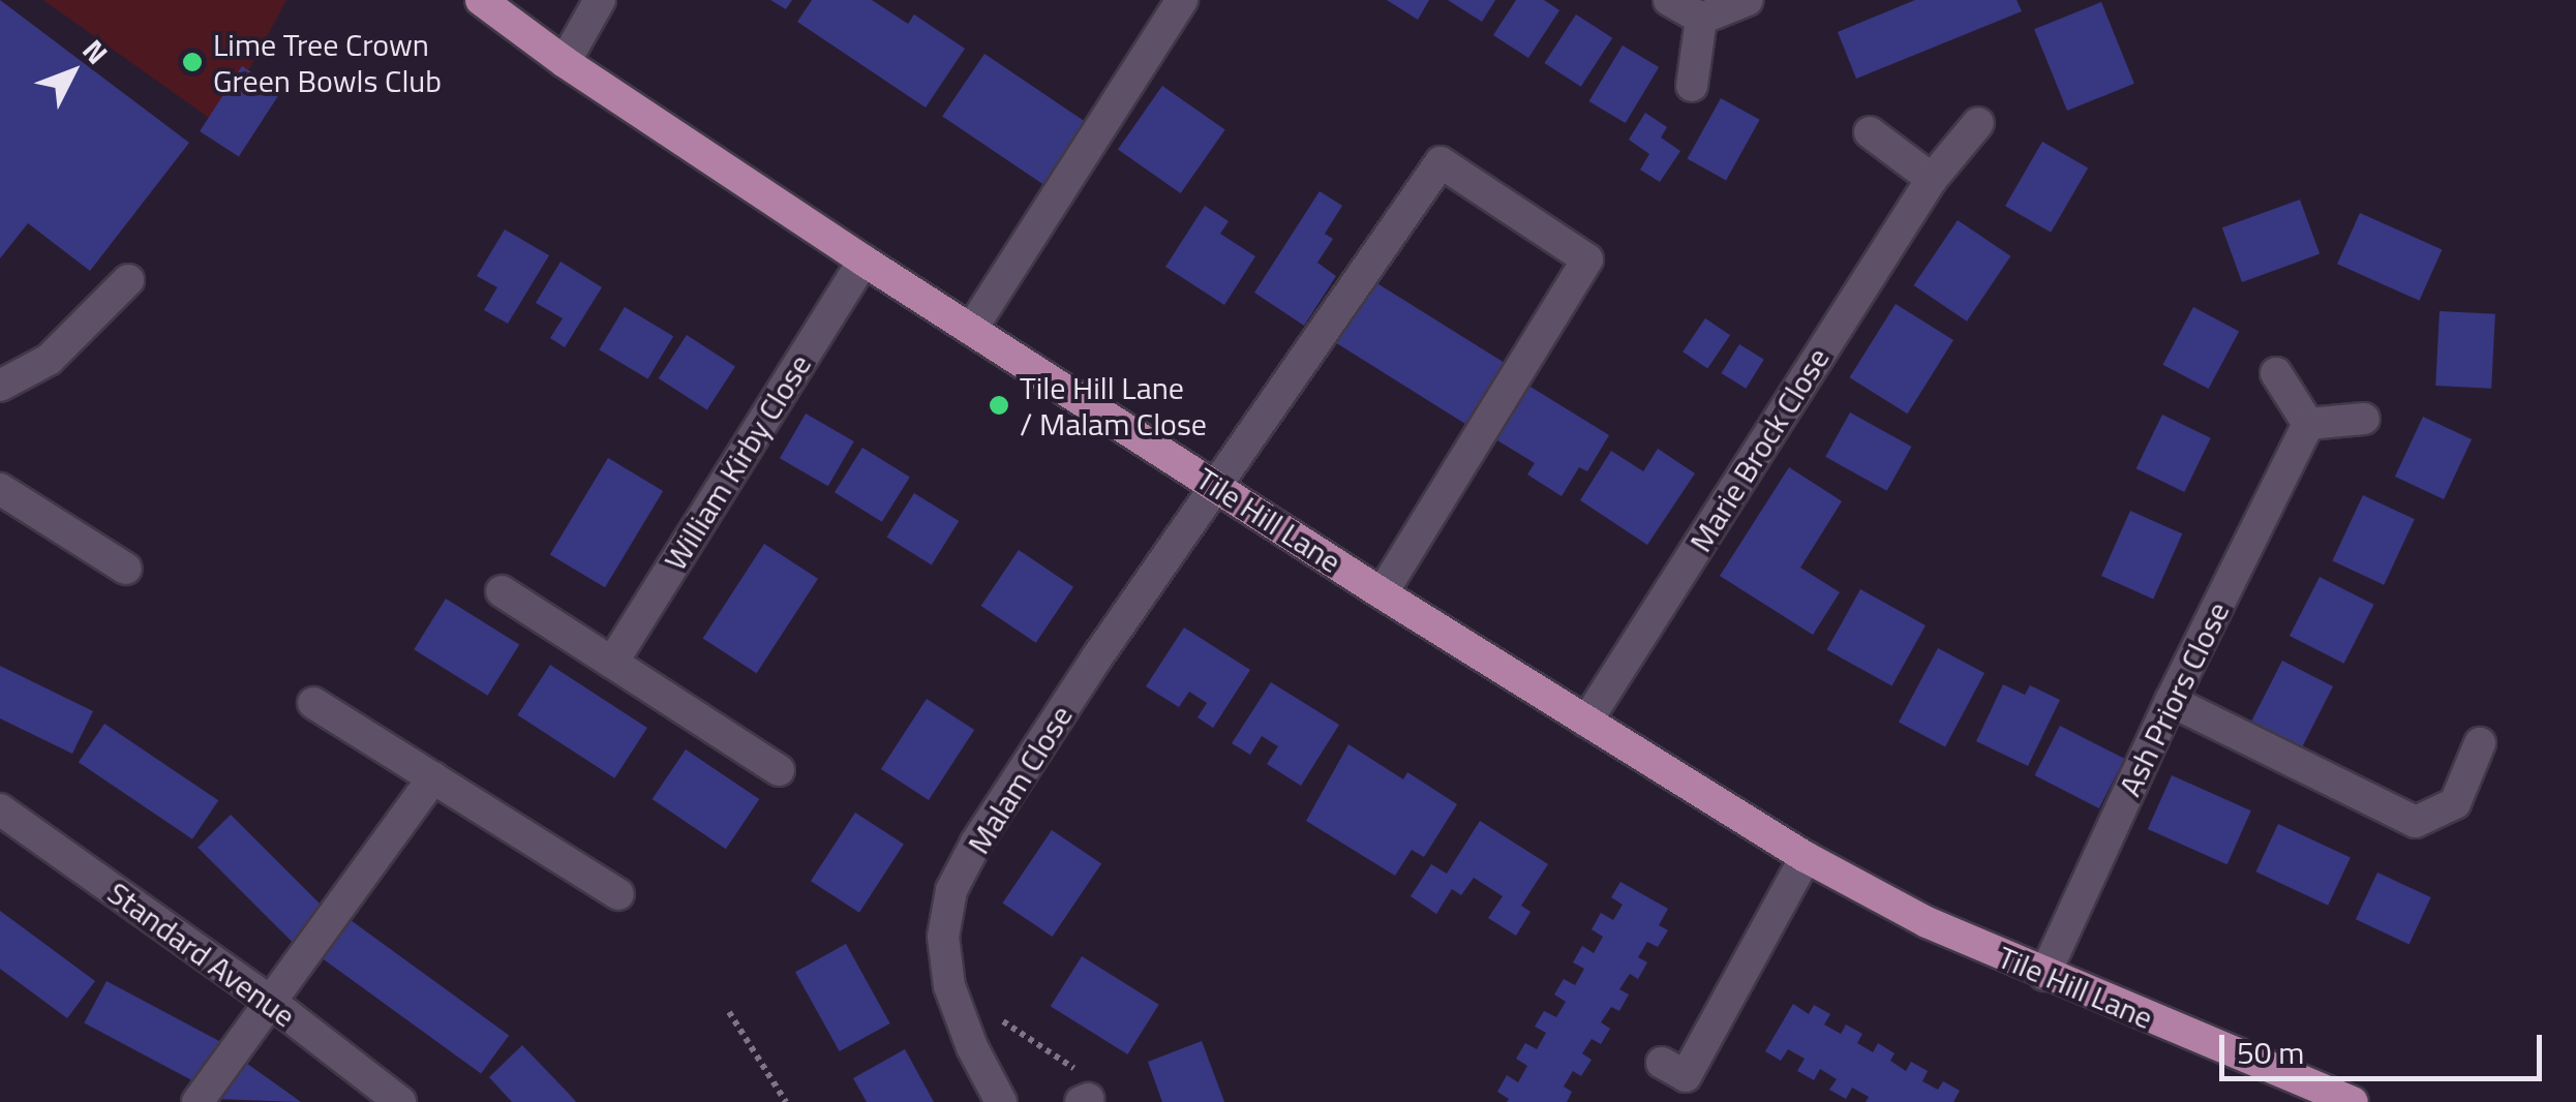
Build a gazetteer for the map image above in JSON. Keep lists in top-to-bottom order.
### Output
{
  "streets": {
    "main road": ["Tile Hill Lane"],
    "street": [
      "Marie Brock Close",
      "William Kirby Close",
      "Ash Priors Close",
      "Malam Close",
      "Standard Avenue"
    ]
  },
  "crossings": [
    ["Marie Brock Close", "Tile Hill Lane"],
    ["William Kirby Close", "Tile Hill Lane"],
    ["Tile Hill Lane", "Ash Priors Close"],
    ["Tile Hill Lane", "Malam Close"]
  ],
  "places": ["Lime Tree Crown Green Bowls Club", "Tile Hill Lane / Malam Close"],
  "scale_bar": "50 m",
  "north": "top right"
}
